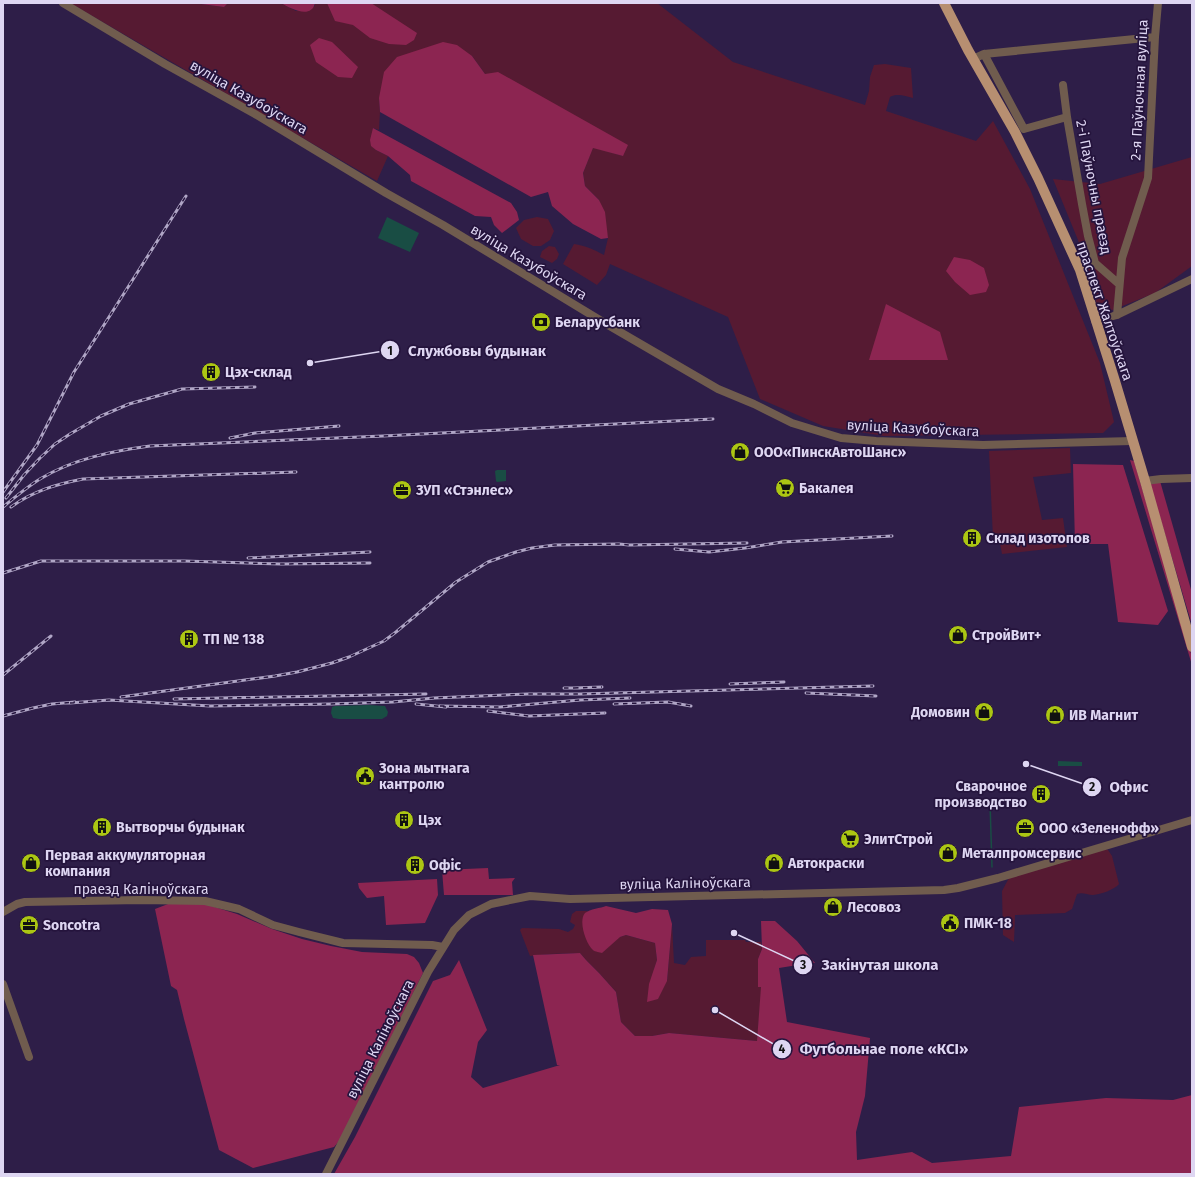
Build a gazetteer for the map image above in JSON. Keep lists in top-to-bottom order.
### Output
{
  "streets": {
    "main road": ["праспект Жалтоўскага"],
    "street": [
      "2-я Паўночная вуліца",
      "вуліца Казубоўскага",
      "2-і Паўночны праезд",
      "вуліца Каліноўскага",
      "праезд Каліноўскага"
    ]
  },
  "crossings": [
    ["2-я Паўночная вуліца", "2-і Паўночны праезд"],
    ["вуліца Казубоўскага", "праспект Жалтоўскага"],
    ["вуліца Каліноўскага", "праезд Каліноўскага"]
  ],
  "places": {
    "bank": ["Беларусбанк"],
    "other": [
      "Службовы будынак",
      "Офис",
      "Закінутая школа",
      "Футбольнае поле «КСІ»"
    ],
    "building": [
      "Цэх-склад",
      "Склад изотопов",
      "ТП № 138",
      "Сварочное производство",
      "Цэх",
      "Вытворчы будынак",
      "Офіс"
    ],
    "shop": [
      "ООО«ПинскАвтоШанс»",
      "СтройВит+",
      "Домовин",
      "ИВ Магнит",
      "Металпромсервис",
      "Первая аккумуляторная компания",
      "Автокраски",
      "Лесовоз"
    ],
    "supermarket": ["Бакалея", "ЭлитСтрой"],
    "office": ["ЗУП «Стэнлес»", "ООО «Зеленофф»", "Soncotra"],
    "public building": ["Зона мытнага кантролю", "ПМК-18"]
  }
}
